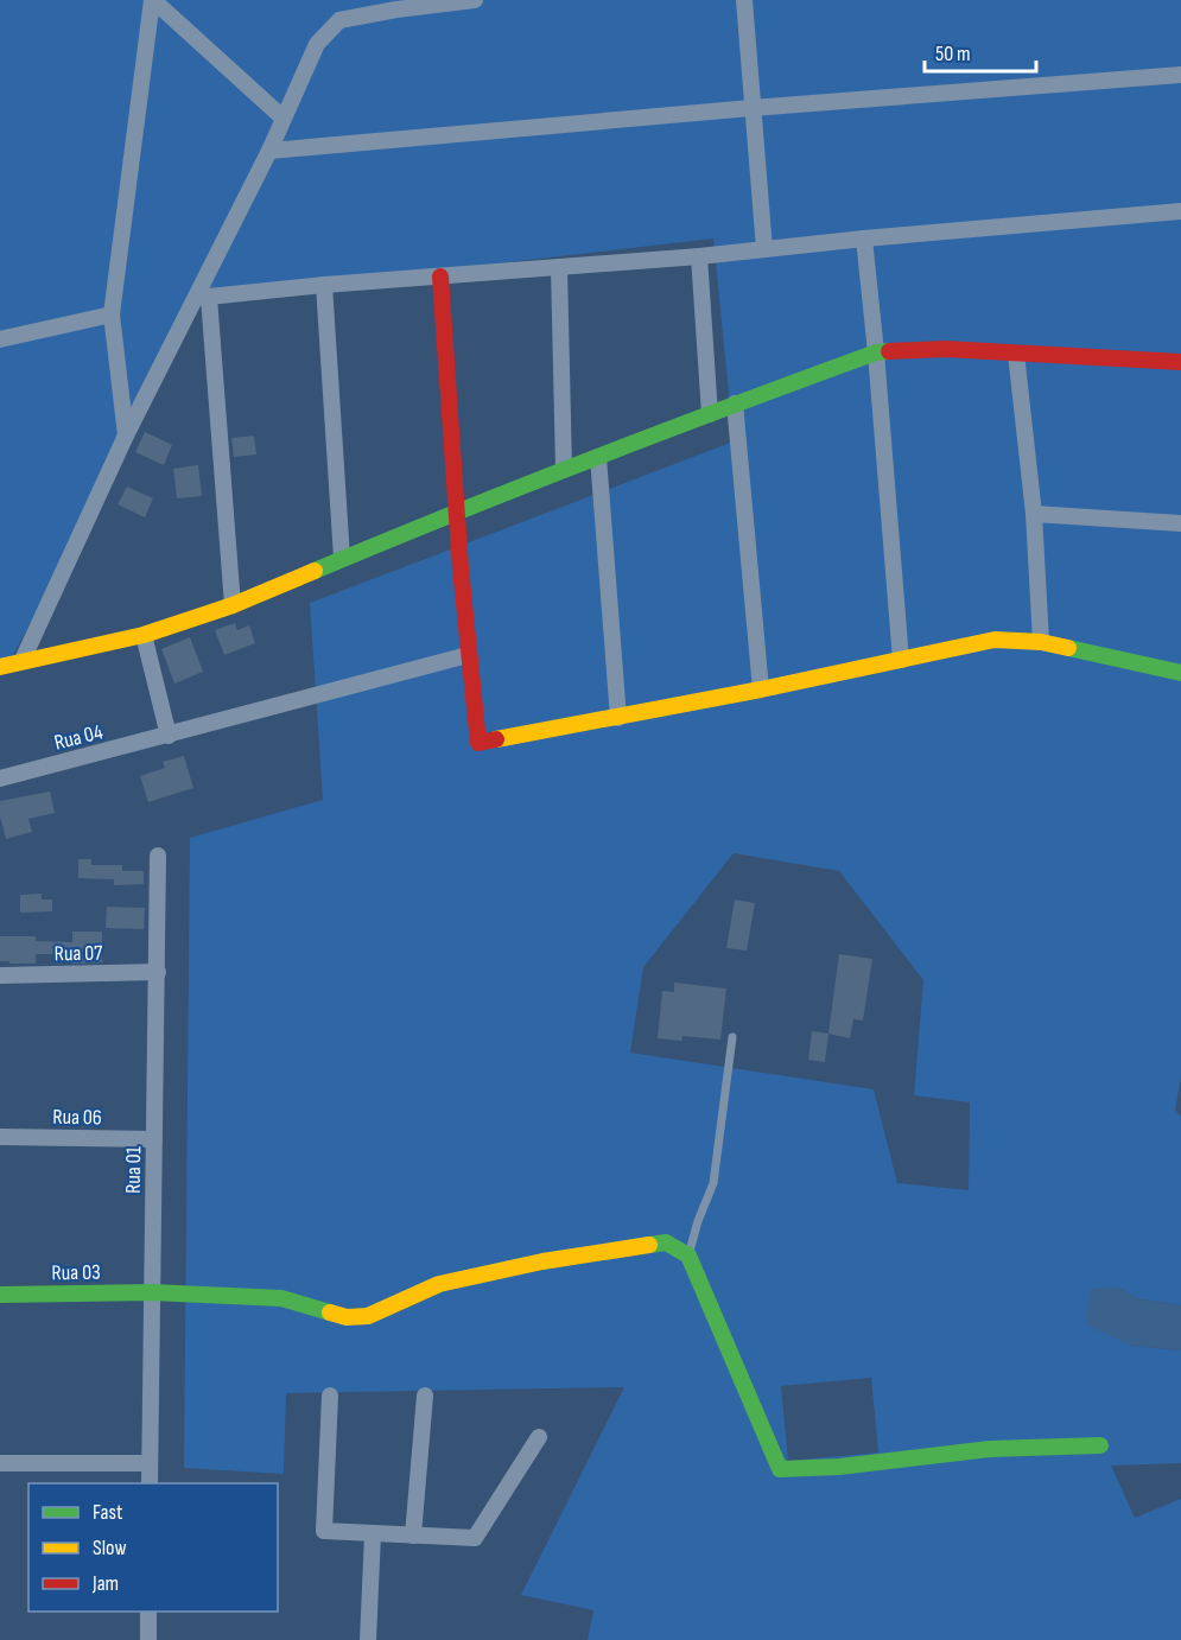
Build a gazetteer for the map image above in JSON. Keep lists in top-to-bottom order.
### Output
{
  "streets": {
    "street": [
      "Rua 04",
      "Rua 07",
      "Rua 06",
      "Rua 01",
      "Rua 03"
    ]
  },
  "crossings": [
    ["Rua 07", "Rua 01"],
    ["Rua 06", "Rua 01"],
    ["Rua 01", "Rua 03"]
  ],
  "legend": ["Fast", "Slow", "Jam"],
  "scale_bar": "50 m"
}
